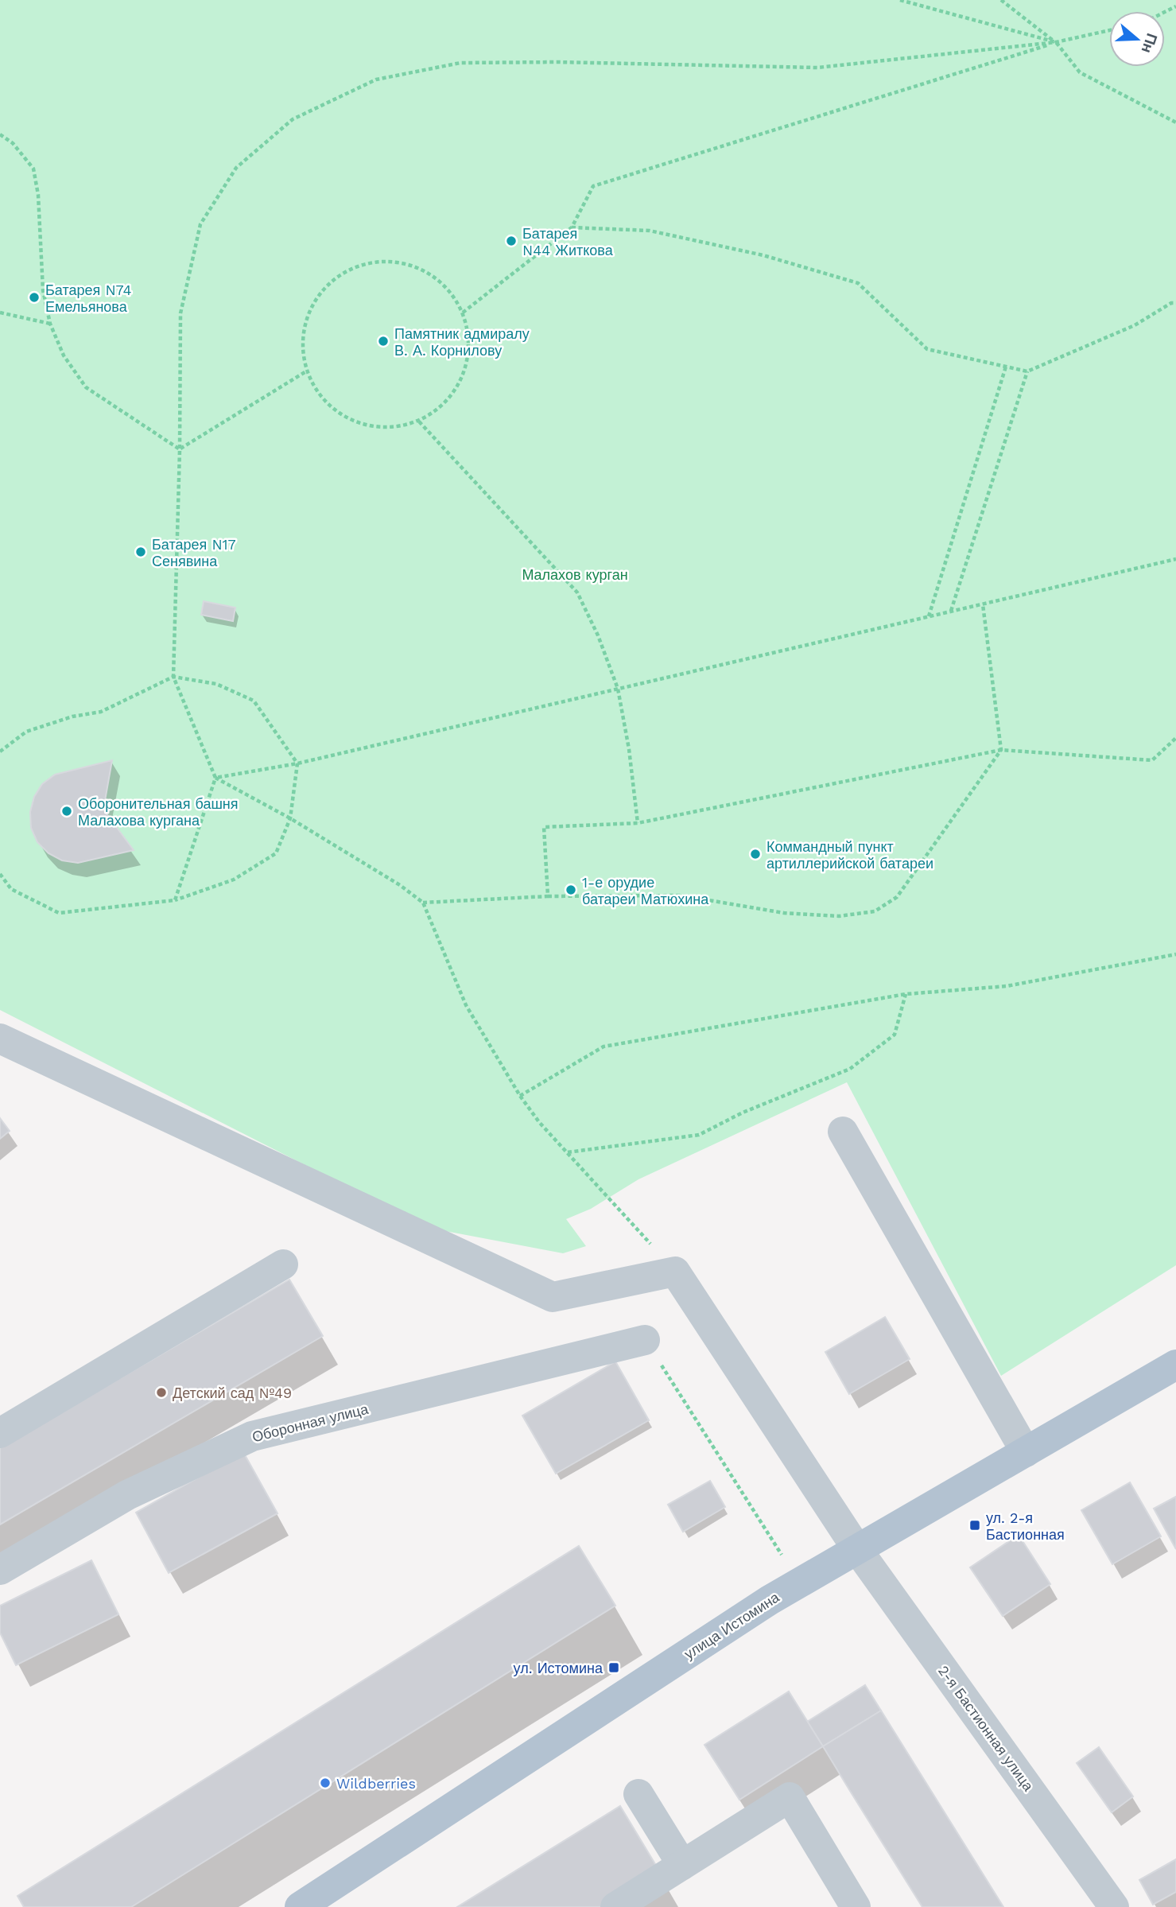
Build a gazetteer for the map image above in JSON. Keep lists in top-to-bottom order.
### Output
{
  "streets": {
    "main road": ["улица Истомина"],
    "street": ["Оборонная улица", "2-я Бастионная улица"]
  },
  "crossings": [
    ["улица Истомина", "2-я Бастионная улица"]
  ],
  "parks": ["Малахов курган"],
  "places": {
    "other": [
      "Батарея N44 Житкова",
      "Батарея N74 Емельянова",
      "Памятник адмиралу В. А. Корнилову",
      "Батарея N17 Сенявина",
      "Оборонительная башня Малахова кургана",
      "Коммандный пункт артиллерийской батареи",
      "1-е орудие батареи Матюхина",
      "Детский сад №49",
      "Wildberries"
    ],
    "transit": ["ул. 2-я Бастионная", "ул. Истомина"]
  },
  "north": "right"
}
